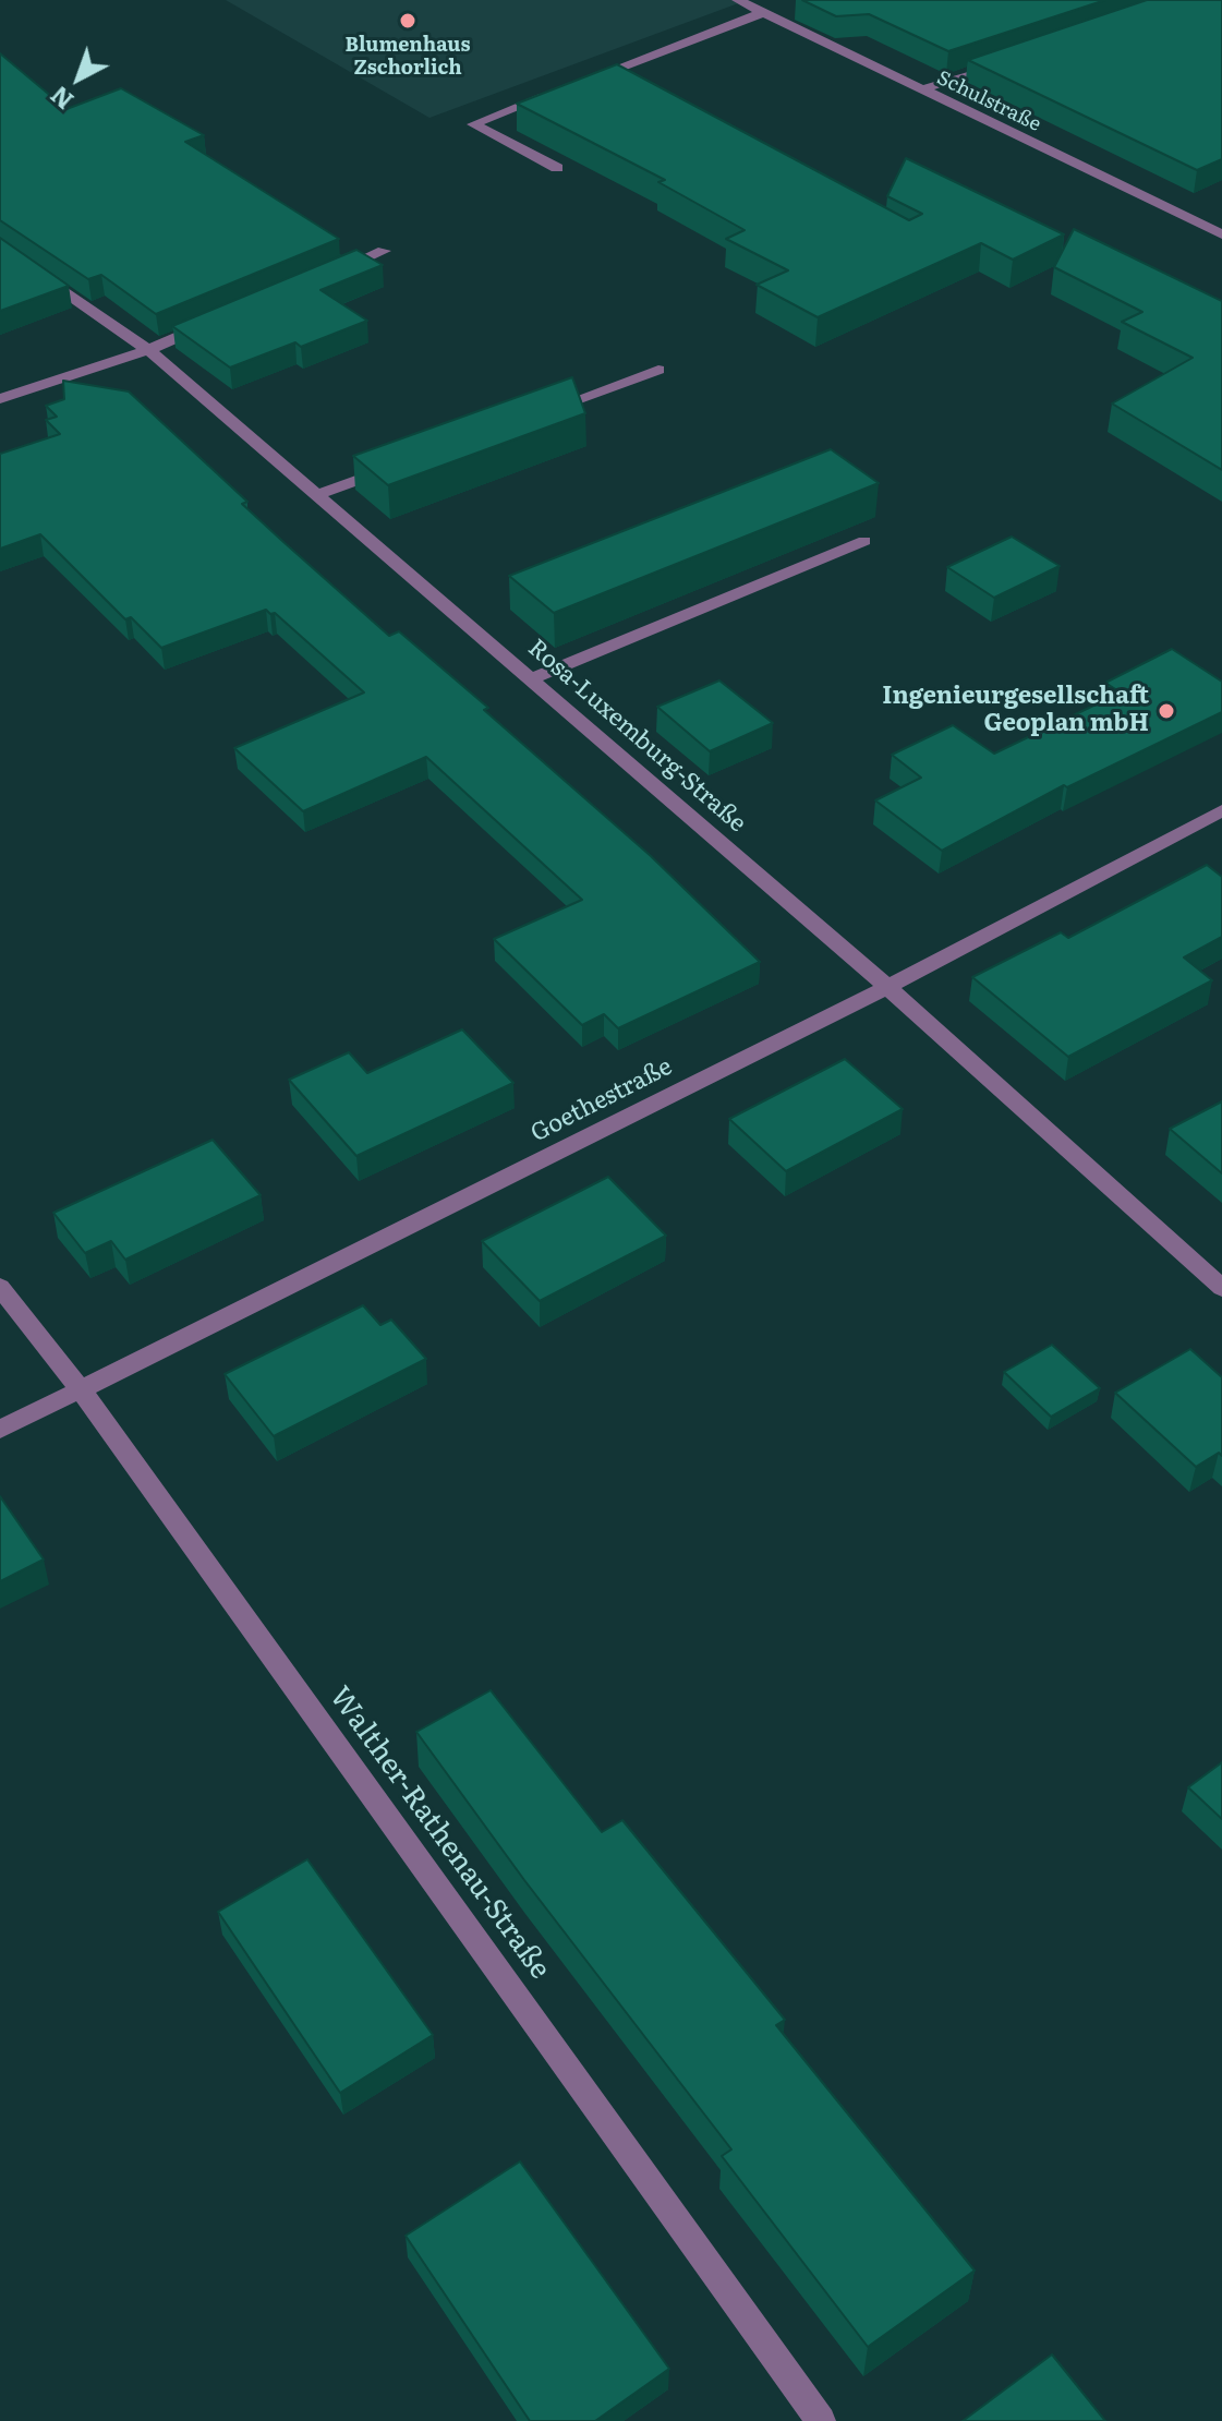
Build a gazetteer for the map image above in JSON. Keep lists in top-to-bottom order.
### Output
{
  "streets": {
    "street": [
      "Schulstraße",
      "Rosa-Luxemburg-Straße",
      "Goethestraße",
      "Walther-Rathenau-Straße"
    ]
  },
  "crossings": [
    ["Rosa-Luxemburg-Straße", "Goethestraße"],
    ["Goethestraße", "Walther-Rathenau-Straße"]
  ],
  "places": ["Blumenhaus Zschorlich", "Ingenieurgesellschaft Geoplan mbH"],
  "north": "bottom left"
}
